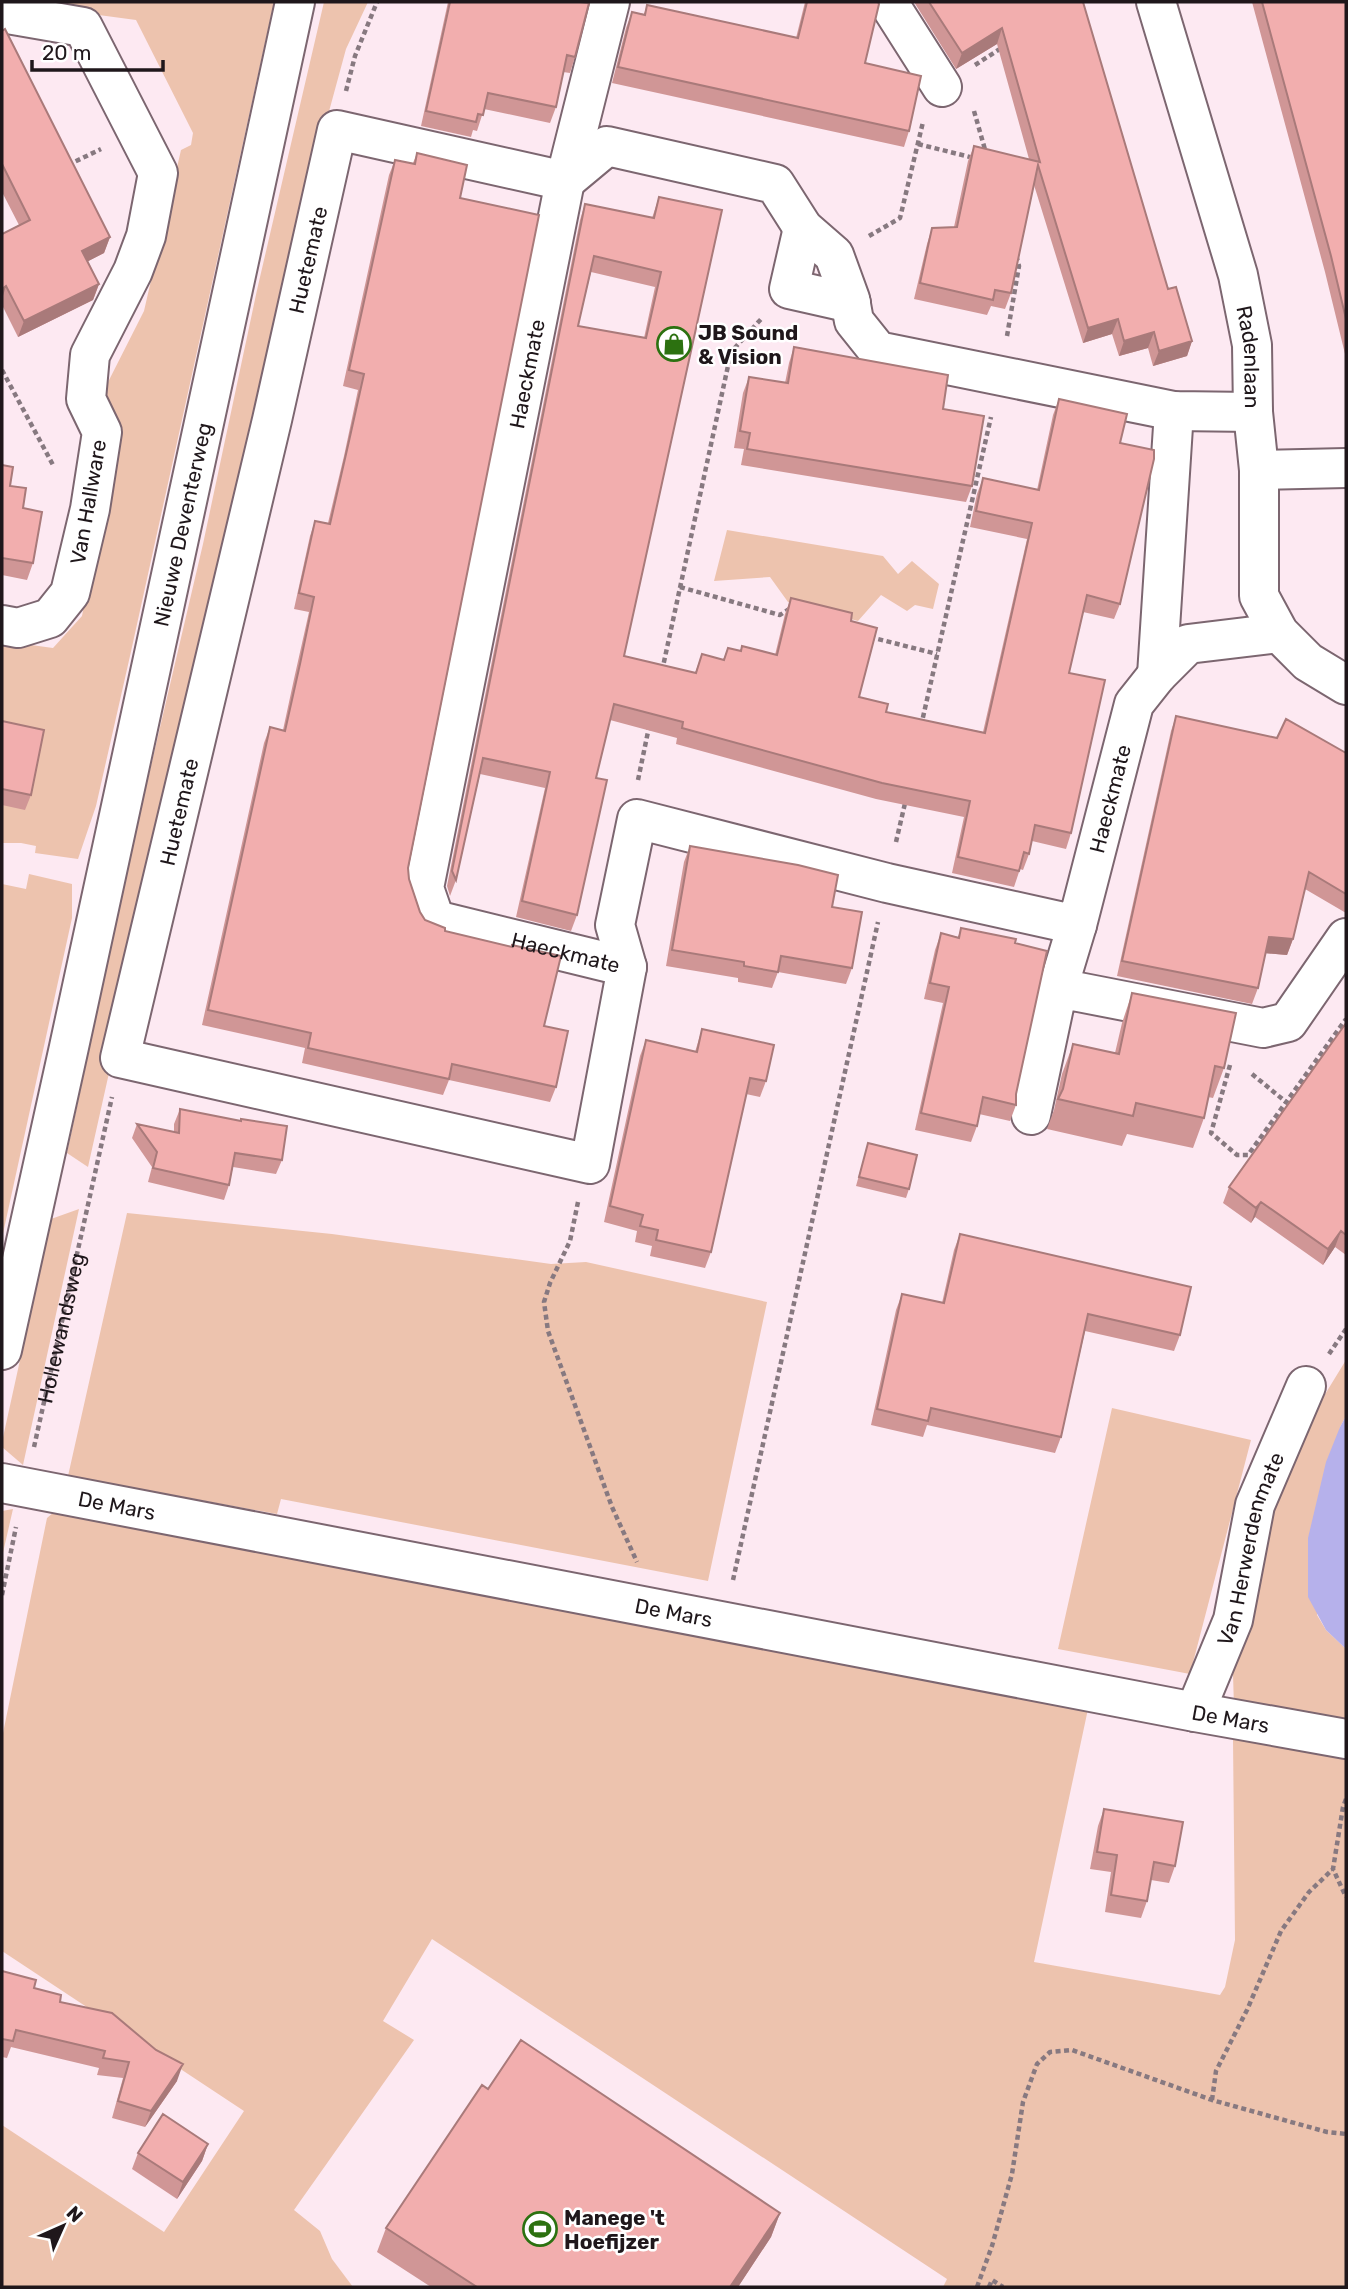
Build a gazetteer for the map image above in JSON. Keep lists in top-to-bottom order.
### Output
{
  "streets": {
    "street": [
      "Huetemate",
      "Radenlaan",
      "Haeckmate",
      "Van Hallware",
      "Nieuwe Deventerweg",
      "De Mars",
      "Van Herwerdenmate"
    ],
    "path": ["Hollewandsweg"]
  },
  "crossings": [
    ["Huetemate", "Hollewandsweg"],
    ["Radenlaan", "Haeckmate"],
    ["Hollewandsweg", "De Mars"],
    ["De Mars", "Van Herwerdenmate"]
  ],
  "places": {
    "shop": ["JB Sound & Vision"],
    "sports": ["Manege 't Hoefijzer"]
  },
  "scale_bar": "20 m",
  "north": "top right"
}
